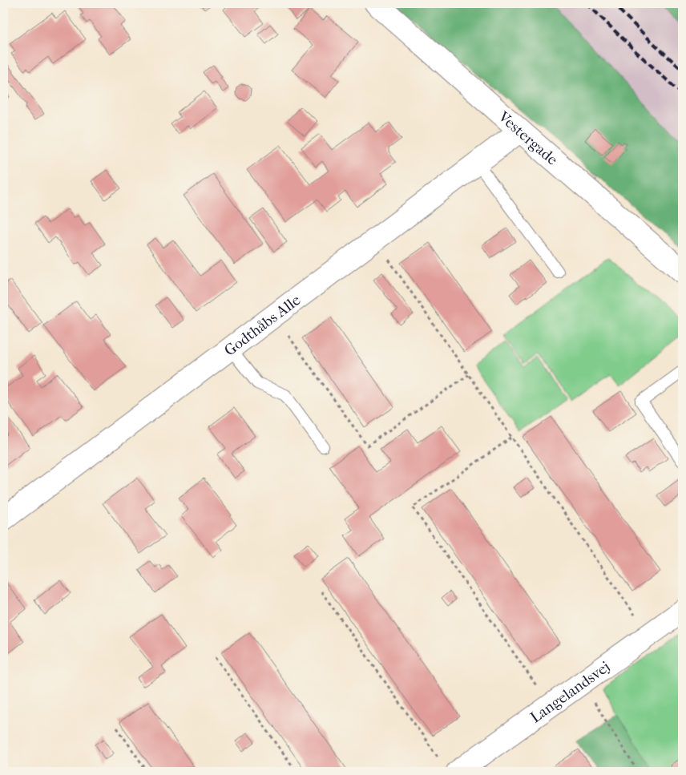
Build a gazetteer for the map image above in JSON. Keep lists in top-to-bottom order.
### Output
{
  "streets": {
    "street": ["Vestergade", "Godthåbs Alle", "Langelandsvej"]
  },
  "crossings": [
    ["Vestergade", "Godthåbs Alle"]
  ]
}
